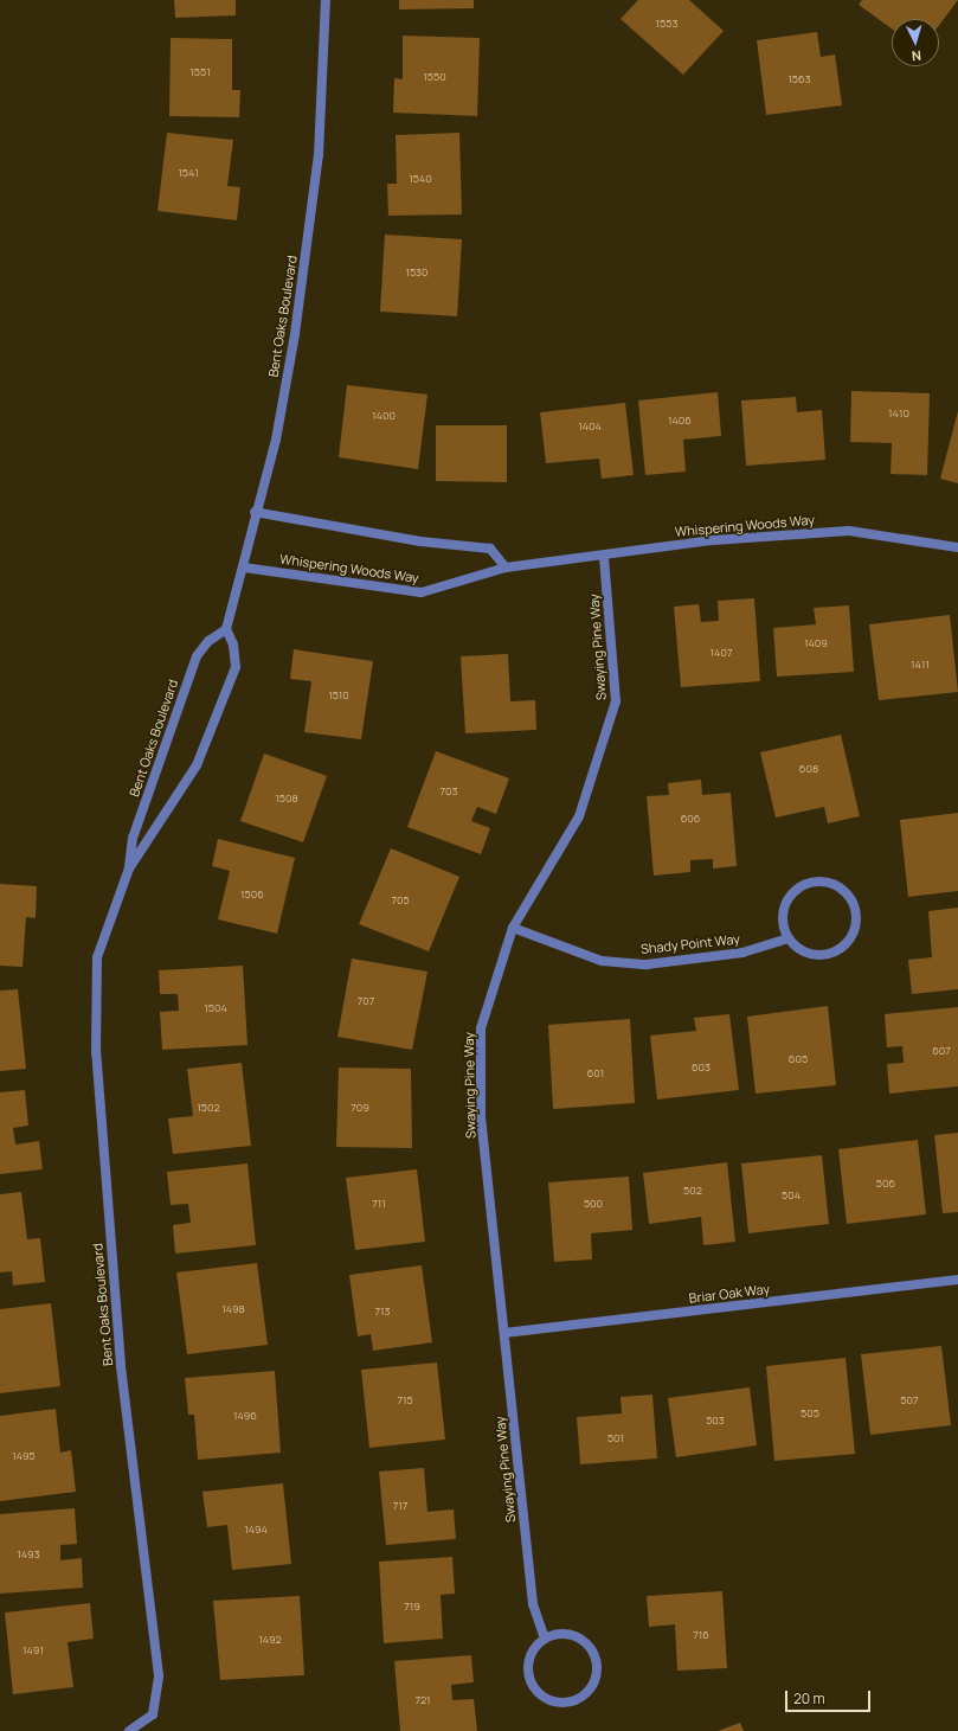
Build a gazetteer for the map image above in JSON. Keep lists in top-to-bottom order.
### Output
{
  "streets": {
    "street": [
      "Bent Oaks Boulevard",
      "Whispering Woods Way",
      "Swaying Pine Way",
      "Shady Point Way",
      "Briar Oak Way"
    ]
  },
  "crossings": [
    ["Bent Oaks Boulevard", "Whispering Woods Way"],
    ["Whispering Woods Way", "Swaying Pine Way"],
    ["Swaying Pine Way", "Shady Point Way"],
    ["Swaying Pine Way", "Briar Oak Way"]
  ],
  "house_numbers": [
    "1553",
    "1551",
    "1550",
    "1563",
    "1541",
    "1540",
    "1530",
    "1410",
    "1400",
    "1406",
    "1404",
    "1409",
    "1407",
    "1411",
    "1510",
    "608",
    "703",
    "1508",
    "606",
    "1506",
    "705",
    "707",
    "1504",
    "607",
    "605",
    "603",
    "601",
    "1502",
    "709",
    "506",
    "502",
    "504",
    "711",
    "500",
    "1498",
    "713",
    "715",
    "507",
    "505",
    "1496",
    "503",
    "501",
    "1495",
    "717",
    "1494",
    "1493",
    "719",
    "716",
    "1492",
    "1491",
    "721"
  ],
  "scale_bar": "20 m",
  "north": "bottom"
}
